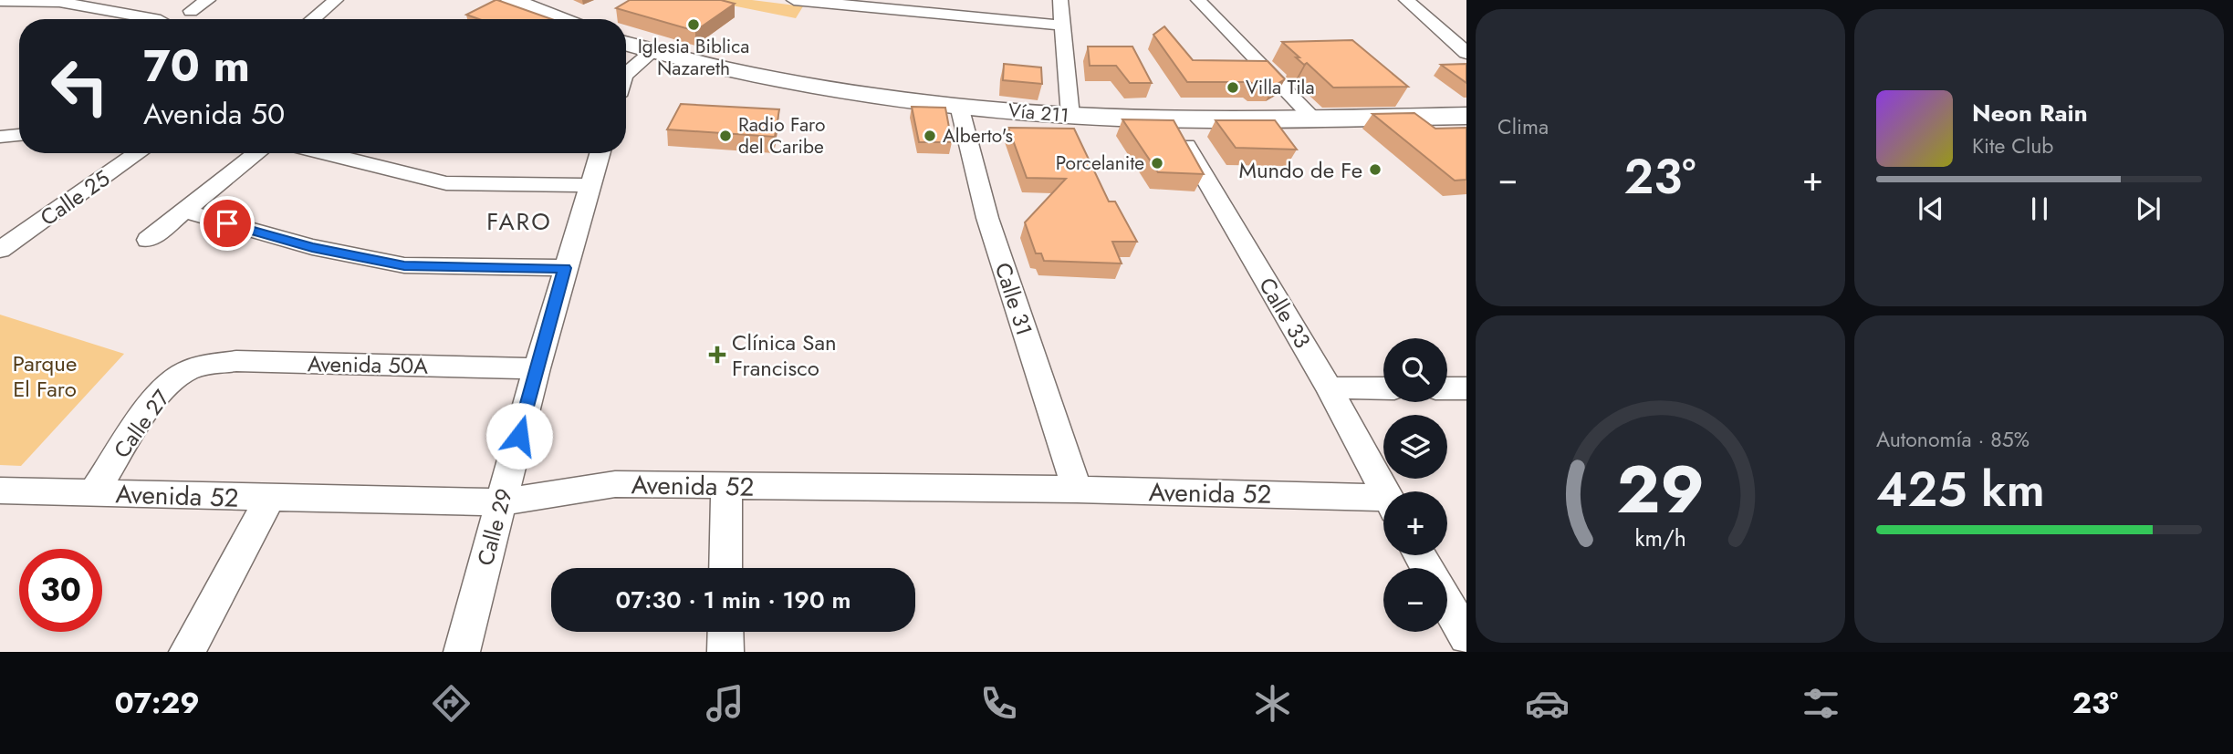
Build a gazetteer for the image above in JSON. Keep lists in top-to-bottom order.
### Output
{
  "streets": {
    "main road": ["Vía 211"],
    "street": [
      "Calle 25",
      "Calle 31",
      "Calle 33",
      "Avenida 50A",
      "Calle 27",
      "Avenida 52",
      "Calle 29"
    ]
  },
  "crossings": [
    ["Vía 211", "Calle 31"],
    ["Vía 211", "Calle 33"],
    ["Calle 31", "Avenida 52"],
    ["Avenida 50A", "Calle 27"],
    ["Avenida 50A", "Calle 29"],
    ["Calle 27", "Avenida 52"],
    ["Avenida 52", "Calle 29"]
  ],
  "districts": ["FARO"],
  "parks": ["Parque El Faro"],
  "places": {
    "other": [
      "Iglesia Biblica Nazareth",
      "Villa Tila",
      "Radio Faro del Caribe",
      "Alberto's",
      "Porcelanite",
      "Mundo de Fe"
    ],
    "health": ["Clínica San Francisco"]
  },
  "page": {
    "tile": [
      "Clima",
      ["Autonomía · 85%", "425 km"]
    ],
    "turn": ["70 m", "Avenida 50"],
    "song": ["Neon Rain", "Kite Club"],
    "heat": ["−", "23°", "+"],
    "map_buttons": ["+", "−"],
    "limit": "30",
    "trip": "07:30 · 1 min · 190 m",
    "tabs": ["07:29", "23°"],
    "gauge": ["29", "km/h"]
  }
}
